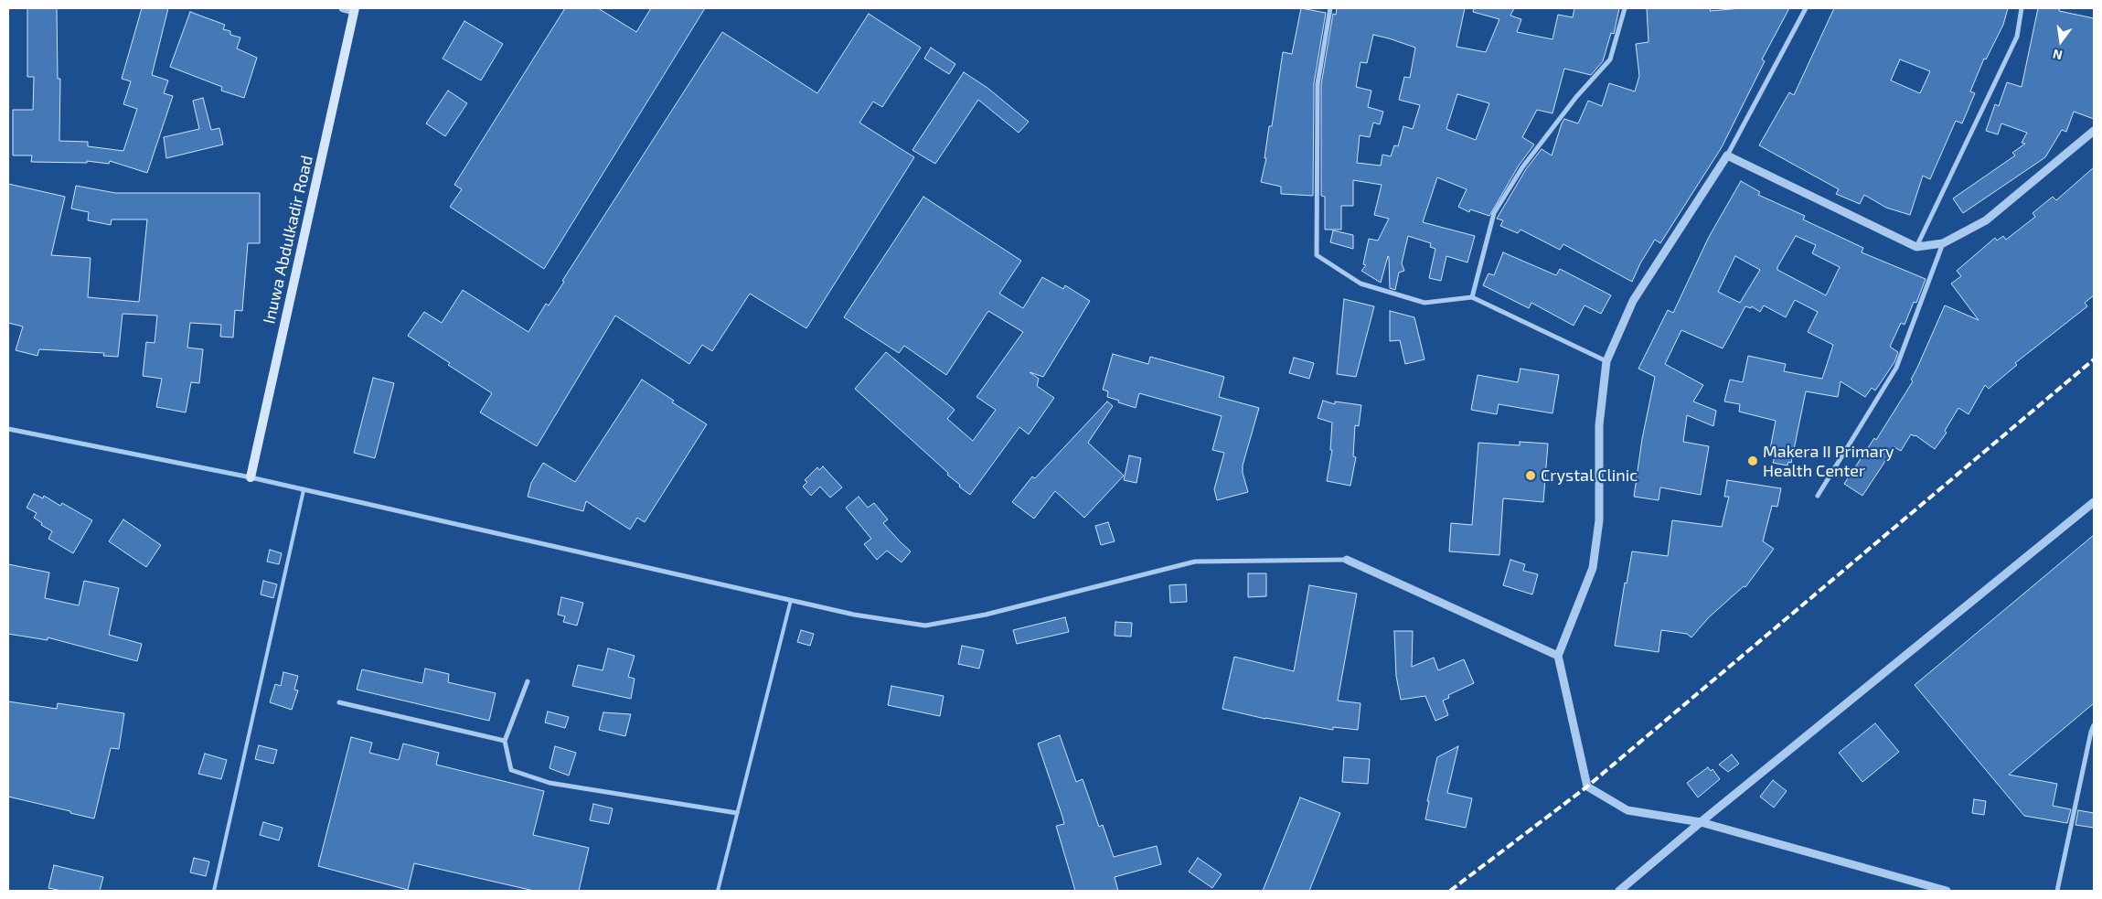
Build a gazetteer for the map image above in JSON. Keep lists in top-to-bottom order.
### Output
{
  "streets": {
    "main road": ["Inuwa Abdulkadir Road"]
  },
  "places": ["Makera II Primary Health Center", "Crystal Clinic"],
  "north": "bottom"
}
